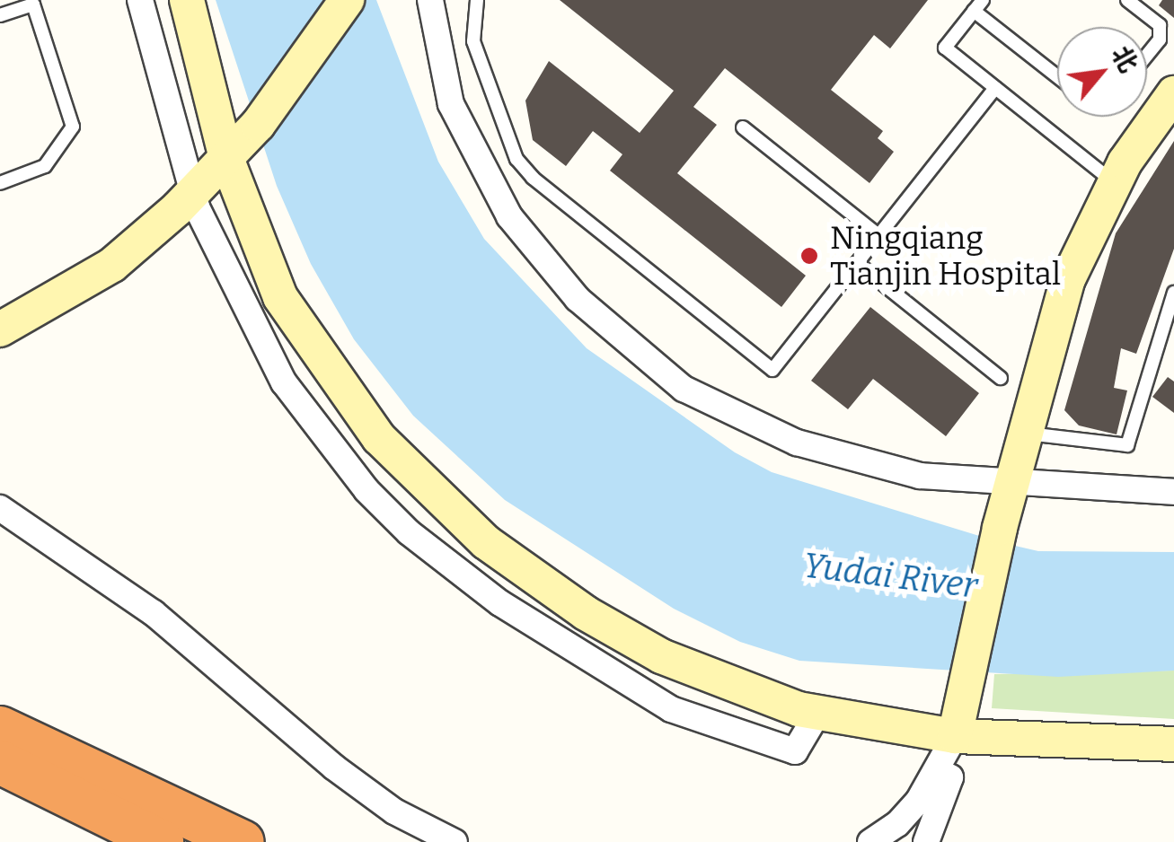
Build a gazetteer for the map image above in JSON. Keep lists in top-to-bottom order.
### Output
{
  "water": ["Yudai River"],
  "places": ["Ningqiang Tianjin Hospital"],
  "north": "top right"
}
